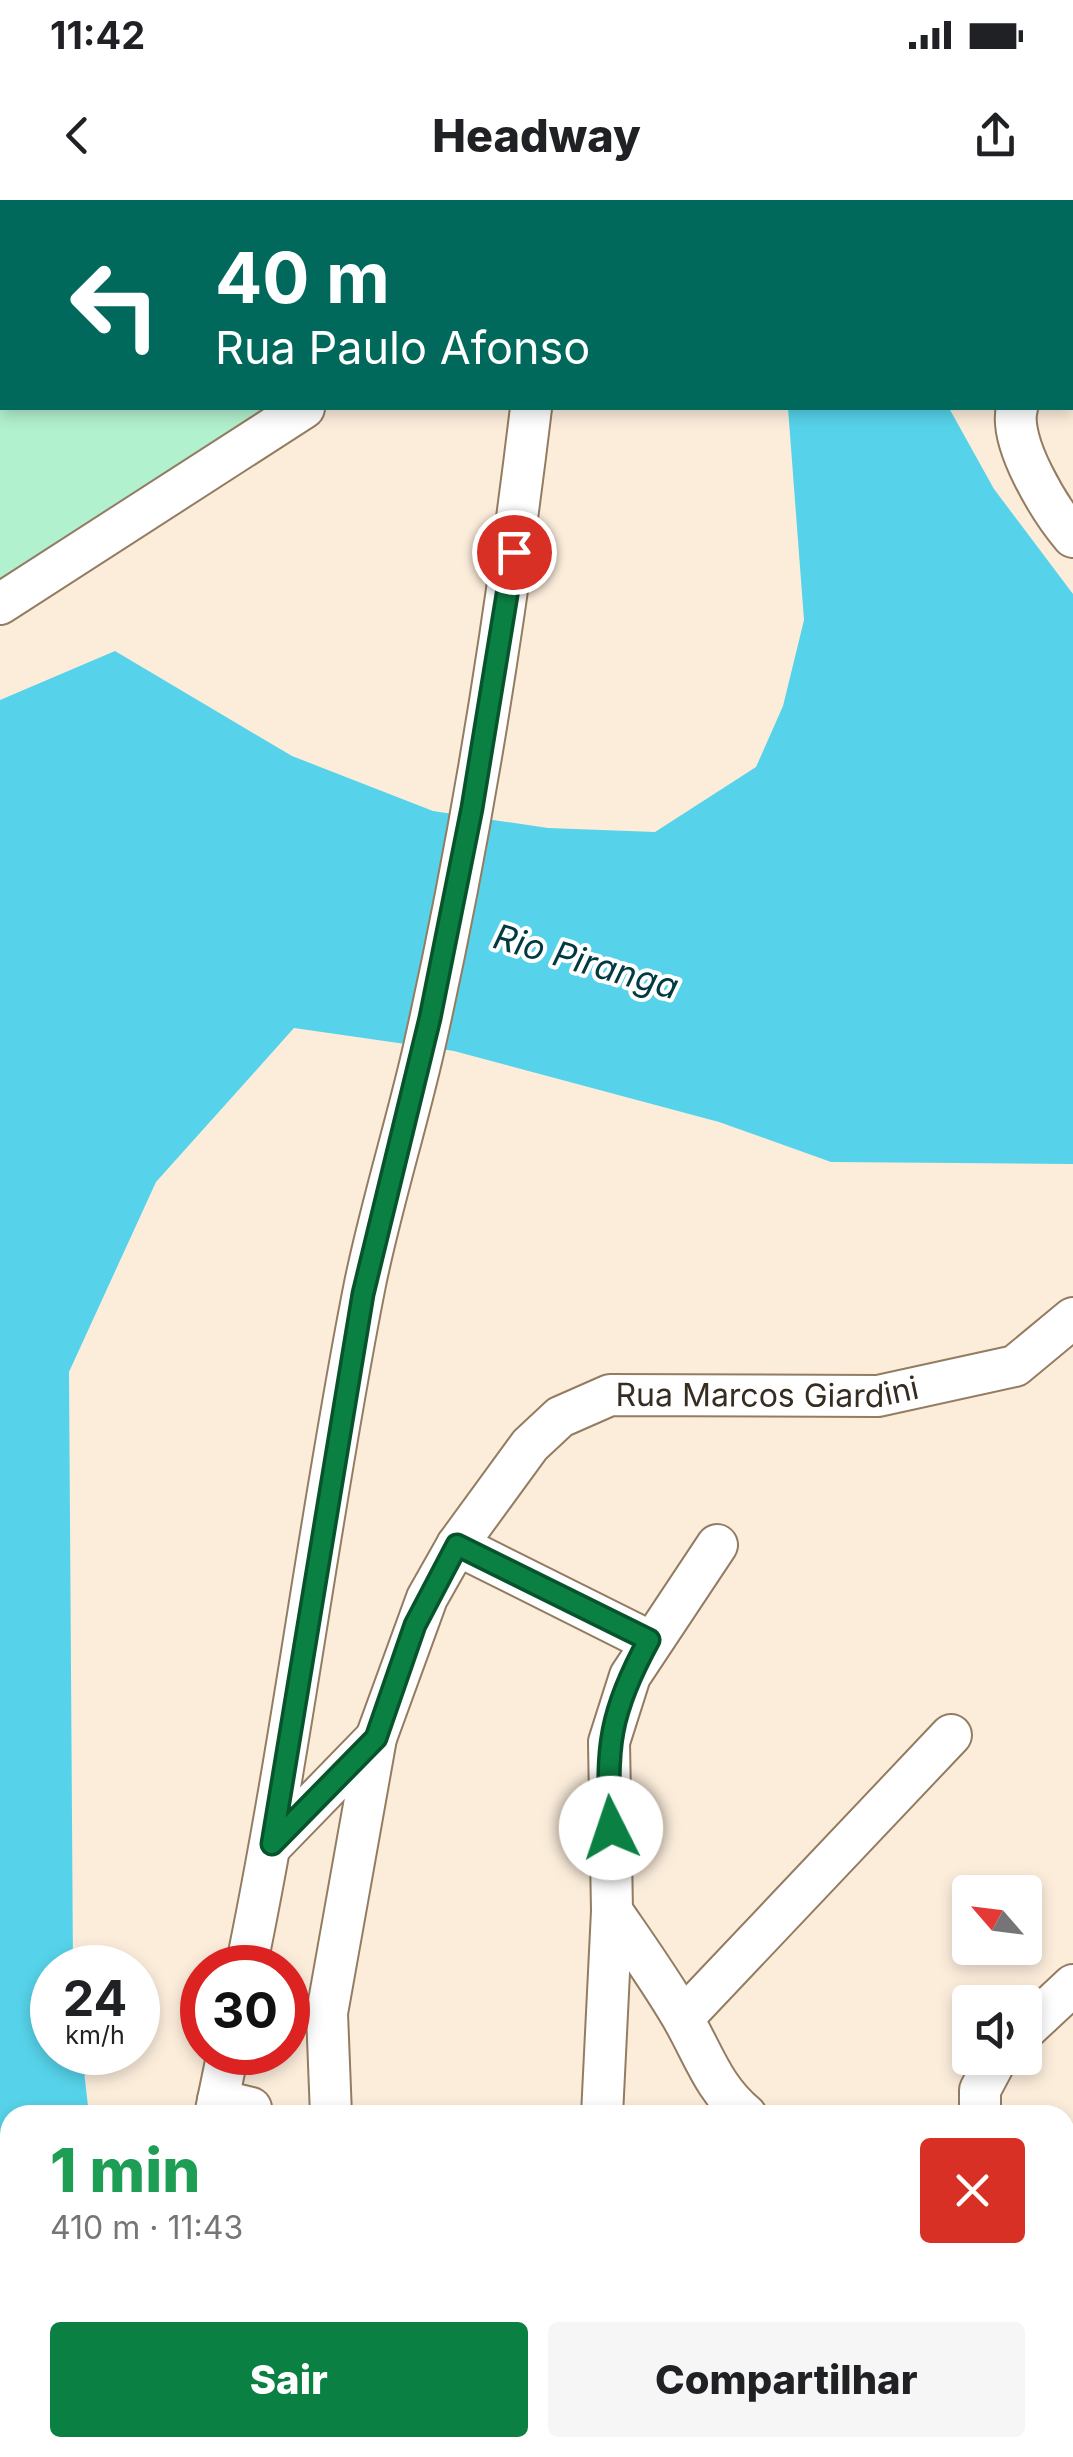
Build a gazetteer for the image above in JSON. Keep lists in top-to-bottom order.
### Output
{
  "streets": {
    "street": ["Rua Marcos Giardini"]
  },
  "water": ["Rio Piranga"],
  "north": "top left",
  "page": {
    "status": "11:42",
    "header": "Headway",
    "turn": ["40 m", "Rua Paulo Afonso"],
    "speed": "24 km/h",
    "limit": "30",
    "heading": ["1 min", "410 m · 11:43"],
    "buttons": ["Sair", "Compartilhar"]
  }
}
